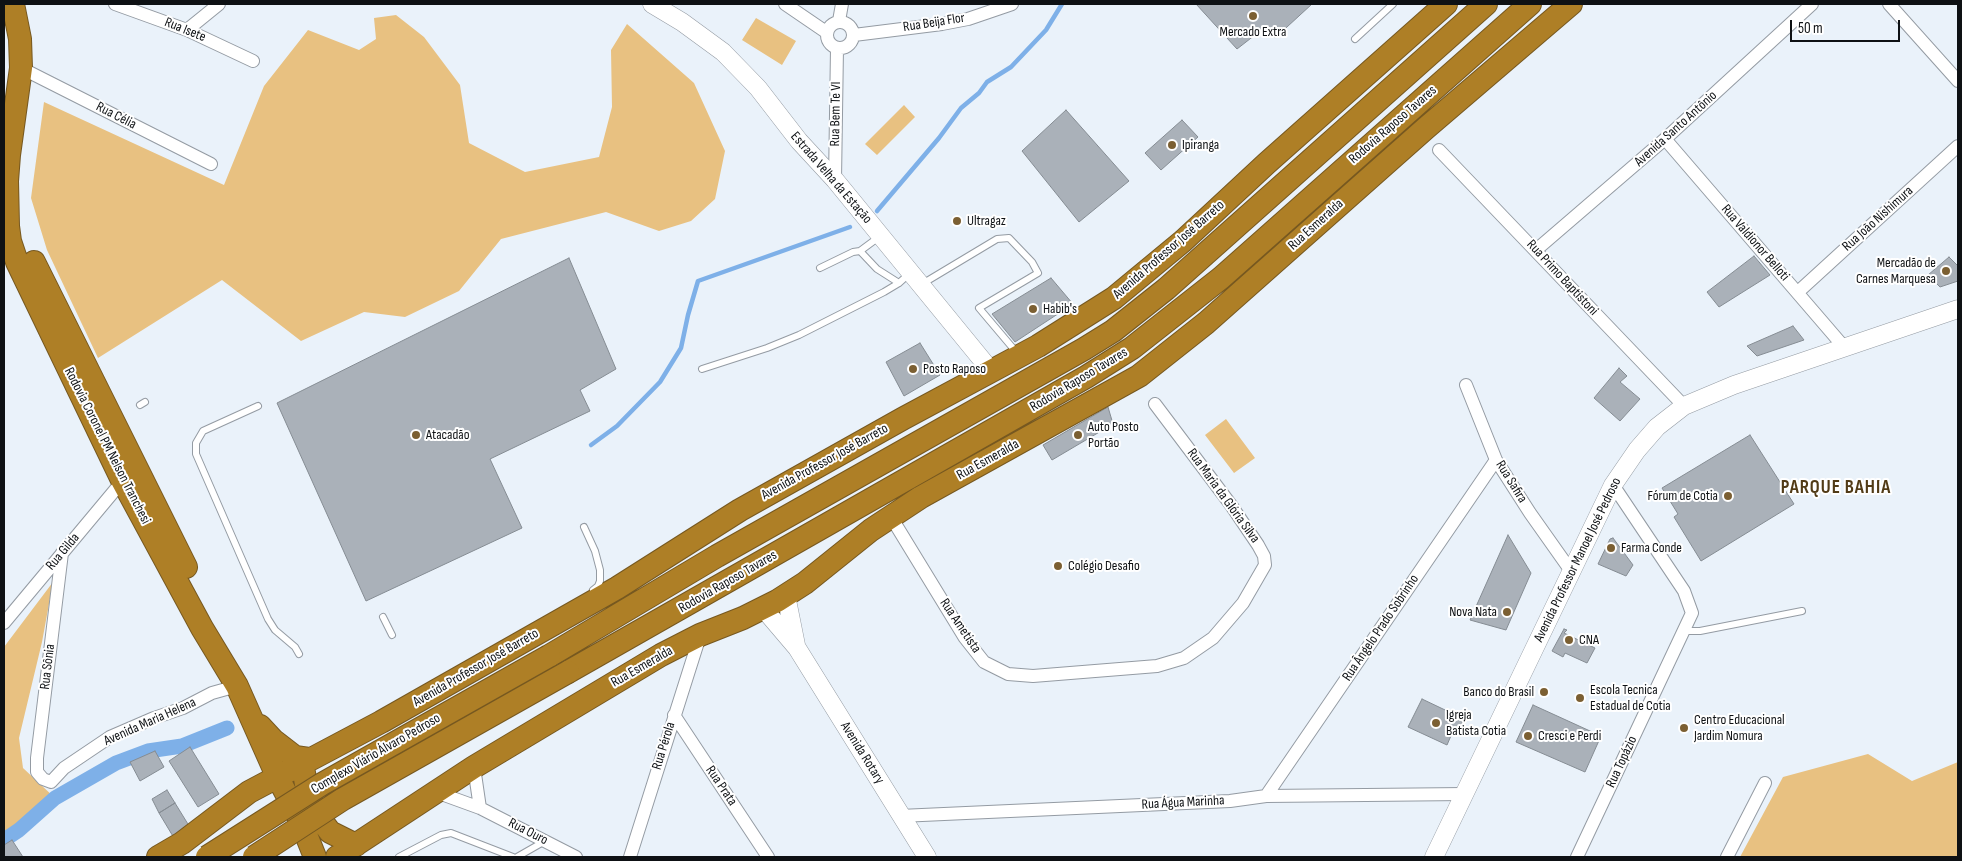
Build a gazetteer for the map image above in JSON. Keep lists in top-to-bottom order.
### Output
{
  "streets": {
    "highway": [
      "Rodovia Raposo Tavares",
      "Rua Esmeralda",
      "Avenida Professor José Barreto",
      "Rodovia Coronel PM Nelson Tranchesi",
      "Complexo Viário Álvaro Pedroso"
    ],
    "street": [
      "Rua Beija Flor",
      "Rua Isete",
      "Rua Bem Te VI",
      "Rua Célia",
      "Avenida Santo Antônio",
      "Estrada Velha da Estação",
      "Rua João Nishimura",
      "Rua Valdionor Belloti",
      "Rua Primo Baptistoni",
      "Rua Safira",
      "Rua Maria da Glória Silva",
      "Rua Gilda",
      "Avenida Professor Manoel José Pedroso",
      "Rua Ametista",
      "Rua Ângelo Prado Sobrinho",
      "Rua Sônia",
      "Avenida Maria Helena",
      "Rua Pérola",
      "Avenida Rotary",
      "Rua Topázio",
      "Rua Prata",
      "Rua Água Marinha",
      "Rua Ouro"
    ]
  },
  "crossings": [
    ["Rua Beija Flor", "Rua Bem Te VI"],
    ["Rua Bem Te VI", "Estrada Velha da Estação"],
    ["Rua Célia", "Rodovia Coronel PM Nelson Tranchesi"],
    ["Rodovia Raposo Tavares", "Complexo Viário Álvaro Pedroso"],
    ["Avenida Santo Antônio", "Rua Valdionor Belloti"],
    ["Avenida Santo Antônio", "Rua Primo Baptistoni"],
    ["Estrada Velha da Estação", "Avenida Professor José Barreto"],
    ["Rua João Nishimura", "Rua Valdionor Belloti"],
    ["Rua Esmeralda", "Rua Ametista"],
    ["Rua Esmeralda", "Rua Pérola"],
    ["Rua Esmeralda", "Avenida Rotary"],
    ["Rua Esmeralda", "Rua Ouro"],
    ["Rua Valdionor Belloti", "Avenida Professor Manoel José Pedroso"],
    ["Rua Primo Baptistoni", "Avenida Professor Manoel José Pedroso"],
    ["Rodovia Coronel PM Nelson Tranchesi", "Rua Gilda"],
    ["Rodovia Coronel PM Nelson Tranchesi", "Avenida Maria Helena"],
    ["Rua Safira", "Avenida Professor Manoel José Pedroso"],
    ["Rua Safira", "Rua Ângelo Prado Sobrinho"],
    ["Rua Maria da Glória Silva", "Rua Ametista"],
    ["Rua Gilda", "Rua Sônia"],
    ["Avenida Professor Manoel José Pedroso", "Rua Topázio"],
    ["Avenida Professor Manoel José Pedroso", "Rua Água Marinha"],
    ["Rua Ângelo Prado Sobrinho", "Rua Água Marinha"],
    ["Rua Sônia", "Avenida Maria Helena"],
    ["Rua Pérola", "Rua Prata"],
    ["Avenida Rotary", "Rua Água Marinha"]
  ],
  "districts": ["PARQUE BAHIA"],
  "places": [
    "Mercado Extra",
    "Ipiranga",
    "Ultragaz",
    "Mercadão de Carnes Marquesa",
    "Habib's",
    "Posto Raposo",
    "Atacadão",
    "Auto Posto Portão",
    "Fórum de Cotia",
    "Farma Conde",
    "Colégio Desafio",
    "Nova Nata",
    "CNA",
    "Banco do Brasil",
    "Escola Tecnica Estadual de Cotia",
    "Igreja Batista Cotia",
    "Centro Educacional Jardim Nomura",
    "Cresci e Perdi"
  ],
  "scale_bar": "50 m"
}
